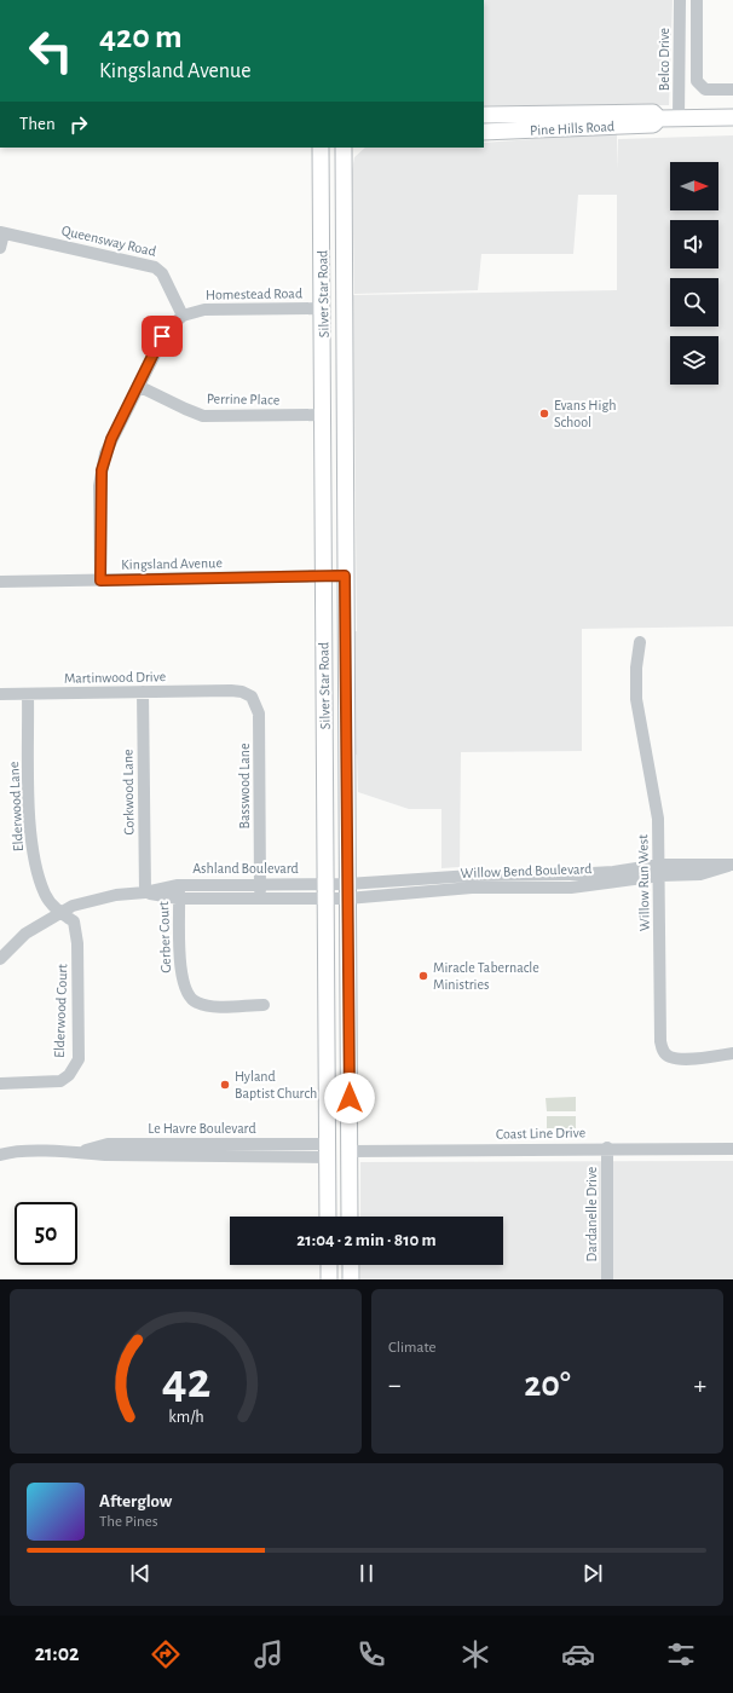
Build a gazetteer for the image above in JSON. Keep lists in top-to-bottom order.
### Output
{
  "streets": {
    "main road": ["Pine Hills Road", "Silver Star Road"],
    "street": [
      "Belco Drive",
      "Queensway Road",
      "Homestead Road",
      "Perrine Place",
      "Kingsland Avenue",
      "Martinwood Drive",
      "Basswood Lane",
      "Corkwood Lane",
      "Elderwood Lane",
      "Ashland Boulevard",
      "Willow Bend Boulevard",
      "Willow Run West",
      "Gerber Court",
      "Elderwood Court",
      "Le Havre Boulevard",
      "Coast Line Drive",
      "Dardanelle Drive"
    ]
  },
  "crossings": [
    ["Belco Drive", "Pine Hills Road"],
    ["Queensway Road", "Homestead Road"],
    ["Homestead Road", "Silver Star Road"],
    ["Silver Star Road", "Perrine Place"],
    ["Silver Star Road", "Kingsland Avenue"],
    ["Silver Star Road", "Ashland Boulevard"],
    ["Silver Star Road", "Willow Bend Boulevard"],
    ["Silver Star Road", "Le Havre Boulevard"],
    ["Silver Star Road", "Coast Line Drive"],
    ["Martinwood Drive", "Basswood Lane"],
    ["Martinwood Drive", "Corkwood Lane"],
    ["Martinwood Drive", "Elderwood Lane"],
    ["Basswood Lane", "Ashland Boulevard"],
    ["Corkwood Lane", "Ashland Boulevard"],
    ["Elderwood Lane", "Ashland Boulevard"],
    ["Elderwood Lane", "Elderwood Court"],
    ["Ashland Boulevard", "Willow Bend Boulevard"],
    ["Ashland Boulevard", "Gerber Court"],
    ["Ashland Boulevard", "Elderwood Court"],
    ["Willow Bend Boulevard", "Willow Run West"],
    ["Coast Line Drive", "Dardanelle Drive"]
  ],
  "places": ["Evans High School", "Miracle Tabernacle Ministries", "Hyland Baptist Church"],
  "north": "right",
  "page": {
    "turn": ["420 m", "Kingsland Avenue"],
    "then": "Then",
    "limit": "50",
    "trip": "21:04 · 2 min · 810 m",
    "tile": "Climate",
    "heat": ["−", "20°", "+"],
    "song": ["Afterglow", "The Pines"],
    "tabs": "21:02",
    "gauge": ["42", "km/h"]
  }
}
